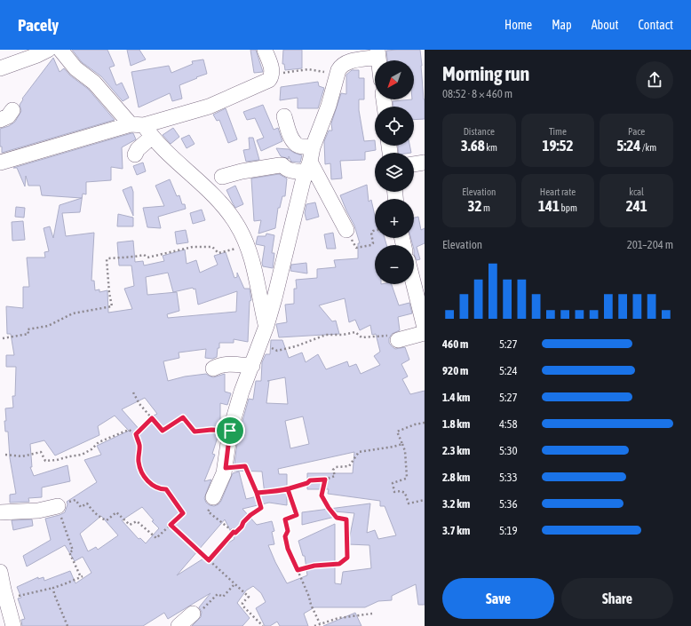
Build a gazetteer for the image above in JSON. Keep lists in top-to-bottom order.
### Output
{
  "north": "bottom left",
  "page": {
    "header": "Pacely",
    "nav": [
      "Home",
      "Map",
      "About",
      "Contact"
    ],
    "heading": ["Morning run", "08:52 · 8 × 460 m"],
    "map_buttons": ["+", "−"],
    "stats": [
      ["Distance", "3.68 km"],
      ["Time", "19:52"],
      ["Pace", "5:24 /km"],
      ["Elevation", "32 m"],
      ["Heart rate", "141 bpm"],
      ["kcal", "241"]
    ],
    "chart": ["Elevation", "201–204 m"],
    "list": [
      {
        "name": "460 m",
        "note": "5:27"
      },
      {
        "name": "920 m",
        "note": "5:24"
      },
      {
        "name": "1.4 km",
        "note": "5:27"
      },
      {
        "name": "1.8 km",
        "note": "4:58"
      },
      {
        "name": "2.3 km",
        "note": "5:30"
      },
      {
        "name": "2.8 km",
        "note": "5:33"
      },
      {
        "name": "3.2 km",
        "note": "5:36"
      },
      {
        "name": "3.7 km",
        "note": "5:19"
      }
    ],
    "buttons": ["Save", "Share"]
  }
}
